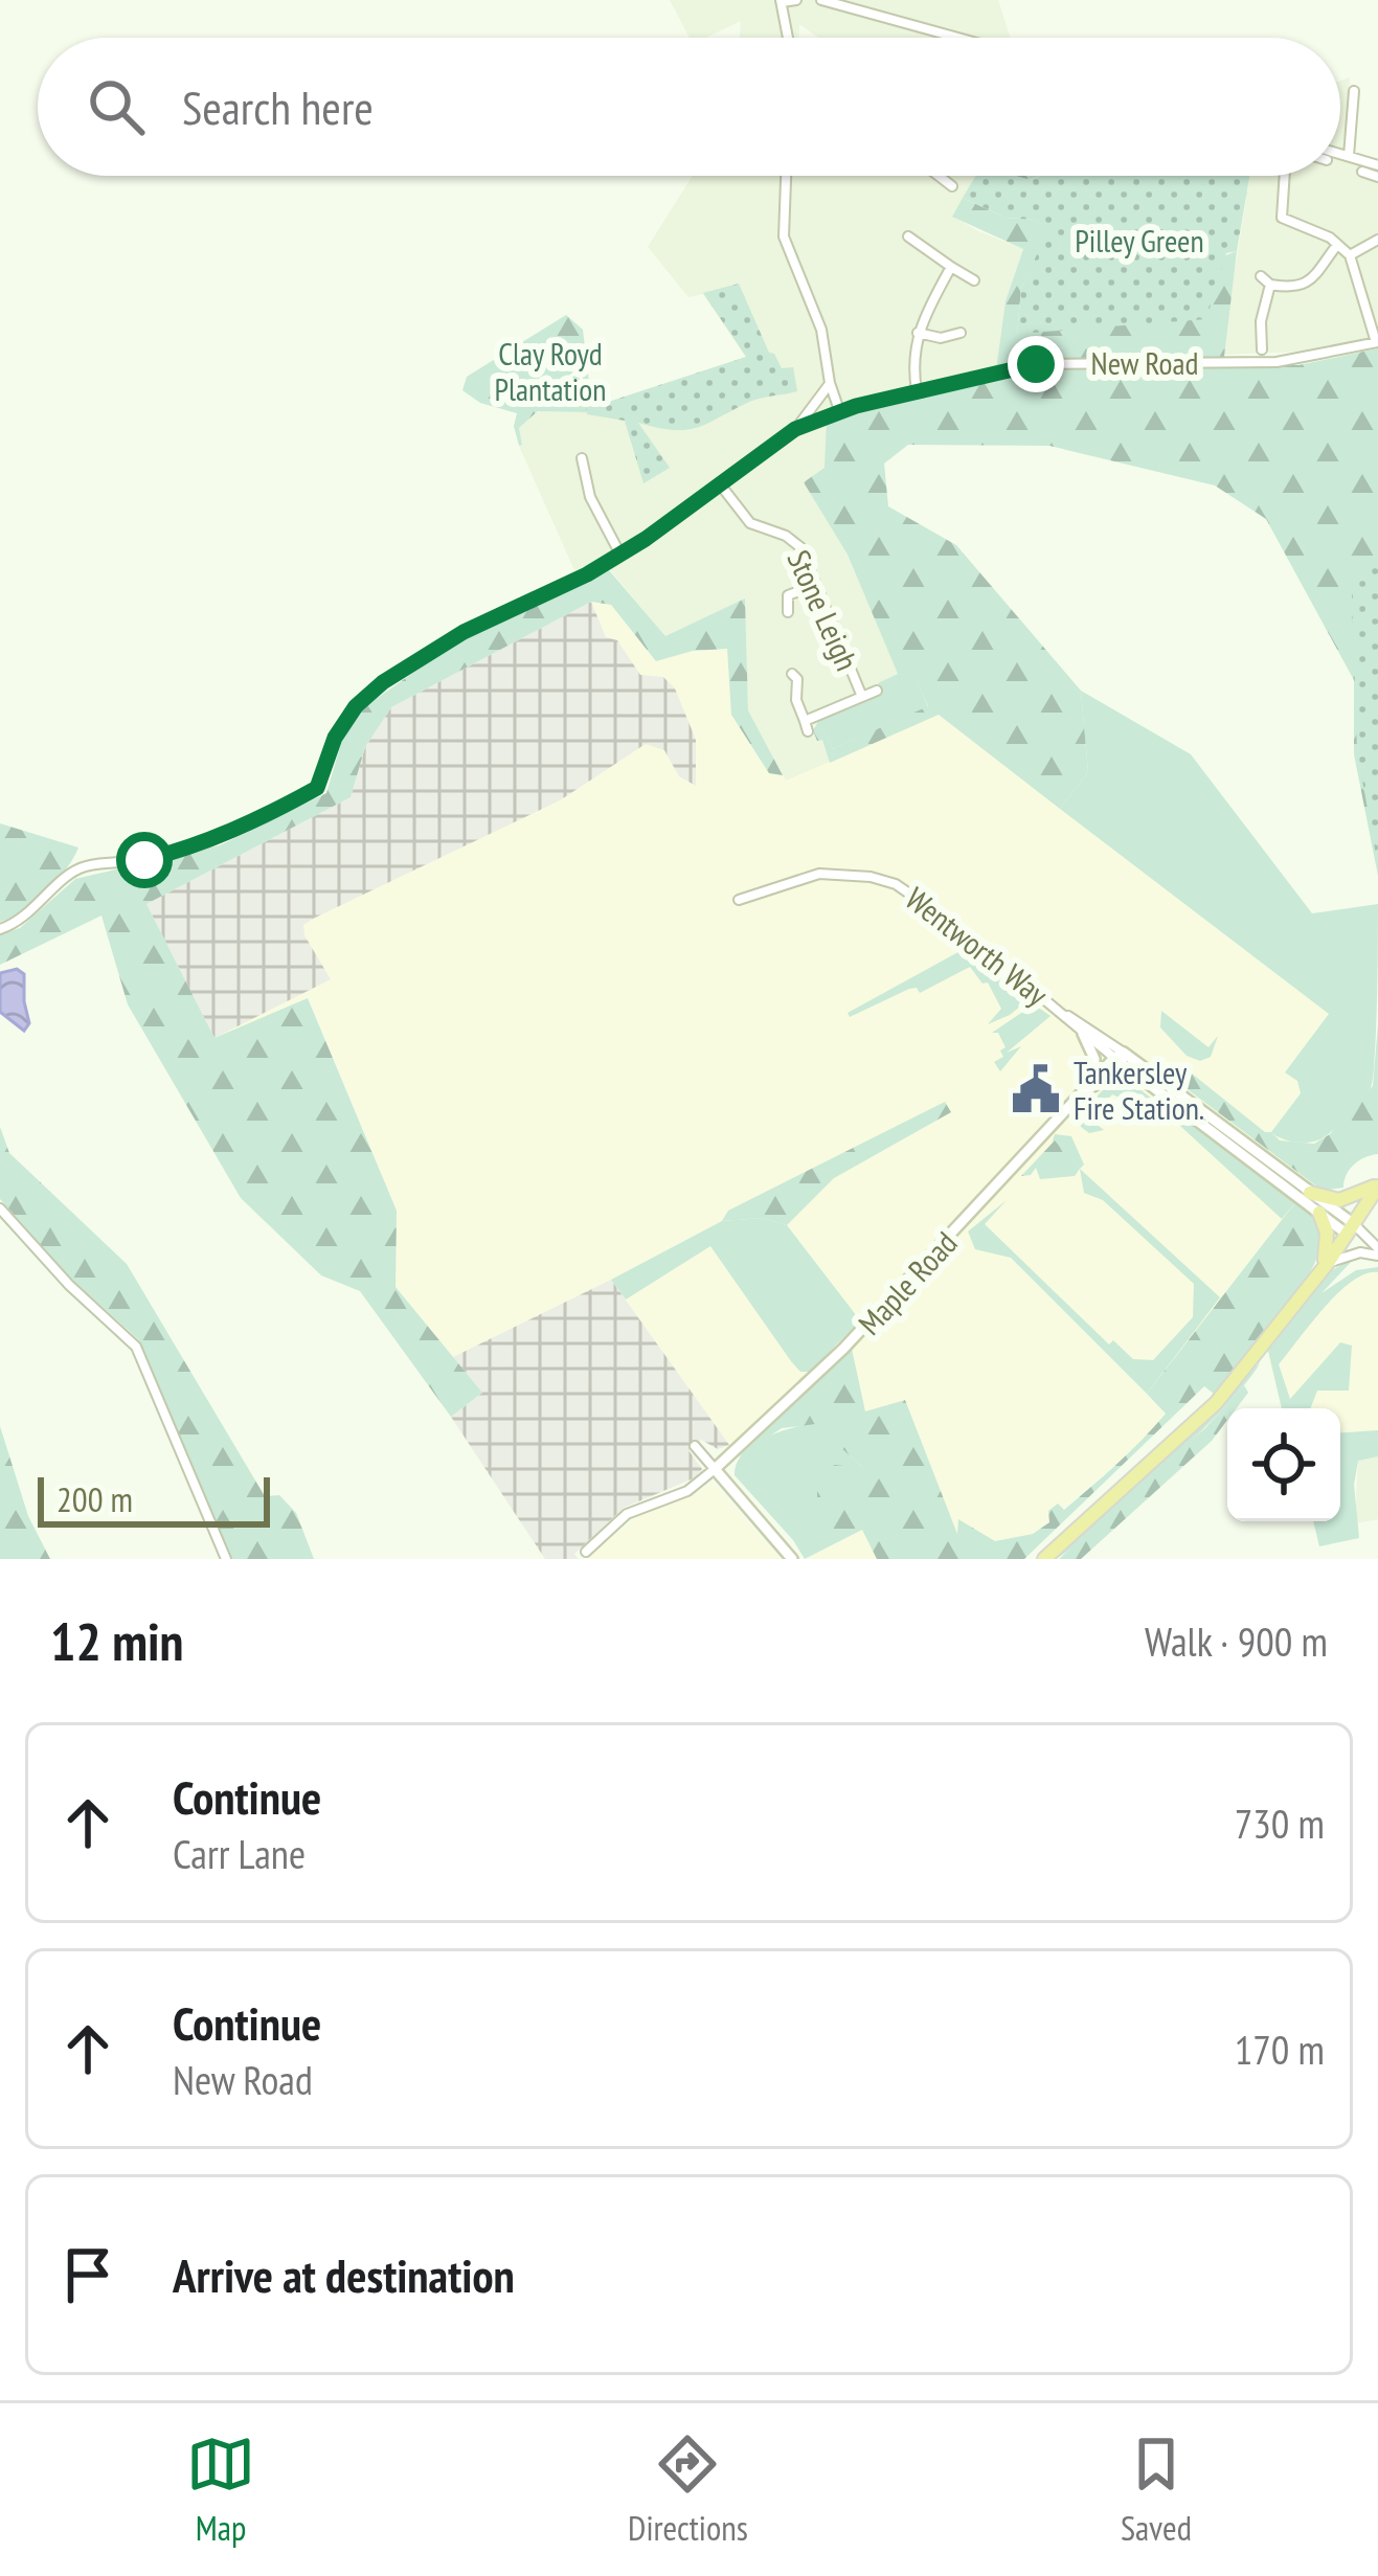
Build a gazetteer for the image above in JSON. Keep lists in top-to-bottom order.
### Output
{
  "streets": {
    "street": [
      "New Road",
      "Stone Leigh",
      "Wentworth Way",
      "Maple Road"
    ]
  },
  "crossings": [
    ["Wentworth Way", "Maple Road"]
  ],
  "parks": ["Pilley Green", "Clay Royd Plantation"],
  "places": {
    "public building": ["Tankersley Fire Station."]
  },
  "scale_bar": "200 m",
  "page": {
    "search": "Search here",
    "scale": "200 m",
    "heading": ["12 min", "Walk · 900 m"],
    "list": [
      ["Continue", "Carr Lane", "730 m"],
      ["Continue", "New Road", "170 m"],
      "Arrive at destination"
    ],
    "nav": ["Map", "Directions", "Saved"]
  }
}
